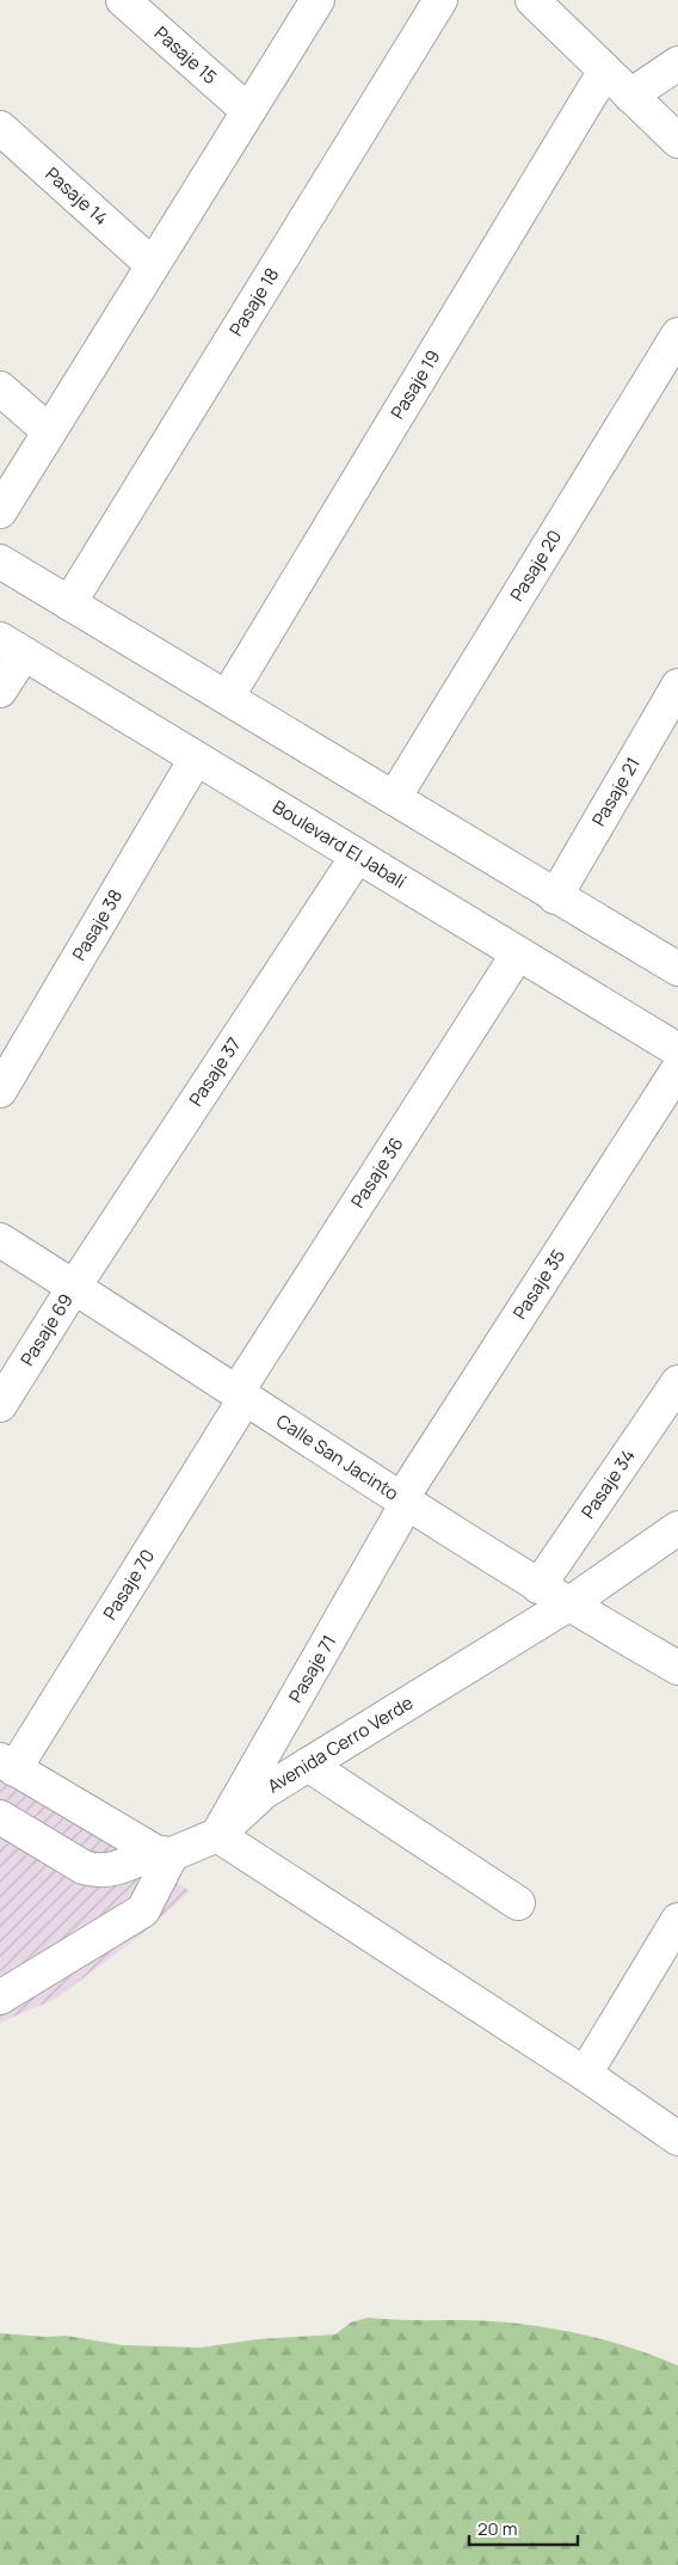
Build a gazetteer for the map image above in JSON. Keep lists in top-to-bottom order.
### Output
{
  "streets": {
    "street": [
      "Pasaje 15",
      "Pasaje 14",
      "Pasaje 18",
      "Pasaje 19",
      "Pasaje 20",
      "Pasaje 21",
      "Boulevard El Jabalí",
      "Pasaje 38",
      "Pasaje 37",
      "Pasaje 36",
      "Pasaje 35",
      "Pasaje 69",
      "Calle San Jacinto",
      "Pasaje 34",
      "Pasaje 70",
      "Pasaje 71",
      "Avenida Cerro Verde"
    ]
  },
  "crossings": [
    ["Boulevard El Jabalí", "Pasaje 38"],
    ["Boulevard El Jabalí", "Pasaje 37"],
    ["Boulevard El Jabalí", "Pasaje 36"],
    ["Pasaje 37", "Pasaje 69"],
    ["Pasaje 37", "Calle San Jacinto"],
    ["Pasaje 36", "Calle San Jacinto"],
    ["Pasaje 36", "Pasaje 70"],
    ["Pasaje 35", "Calle San Jacinto"],
    ["Pasaje 35", "Pasaje 71"],
    ["Pasaje 69", "Calle San Jacinto"],
    ["Calle San Jacinto", "Pasaje 34"],
    ["Calle San Jacinto", "Pasaje 70"],
    ["Calle San Jacinto", "Pasaje 71"],
    ["Calle San Jacinto", "Avenida Cerro Verde"],
    ["Pasaje 71", "Avenida Cerro Verde"]
  ],
  "scale_bar": "20 m"
}
